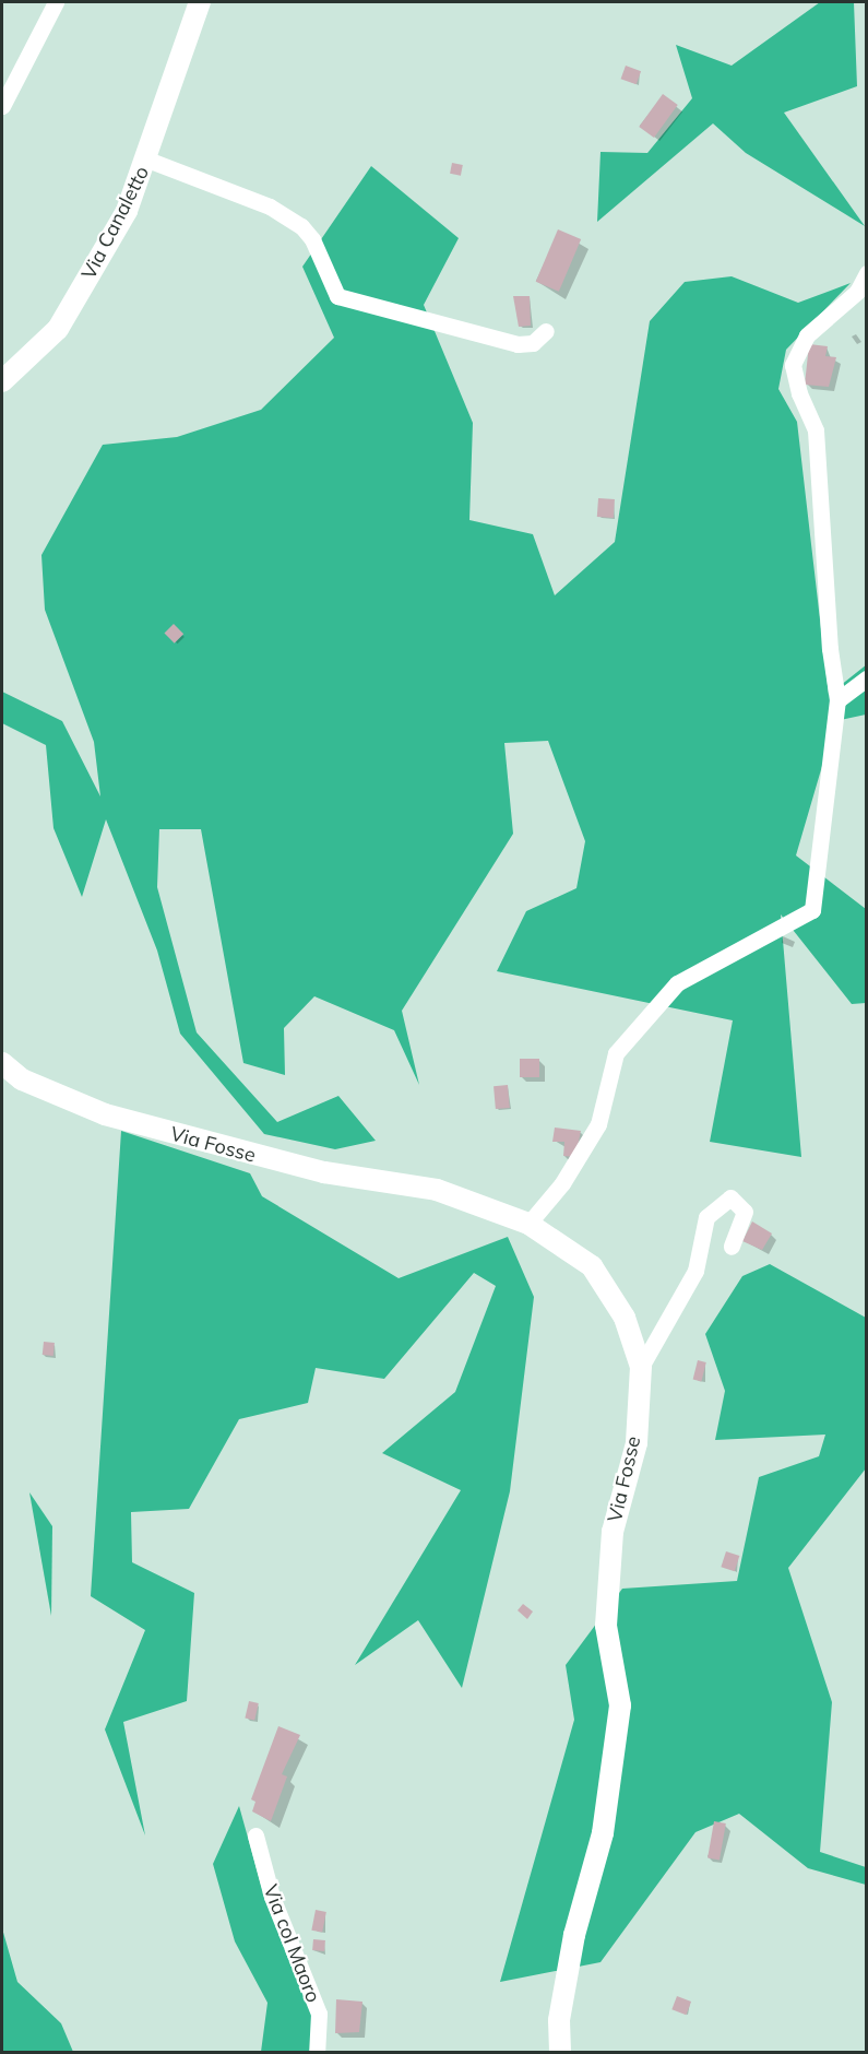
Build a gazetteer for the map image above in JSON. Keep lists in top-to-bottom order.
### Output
{
  "streets": {
    "street": ["Via Canaletto", "Via Fosse", "Via col Maoro"]
  }
}
